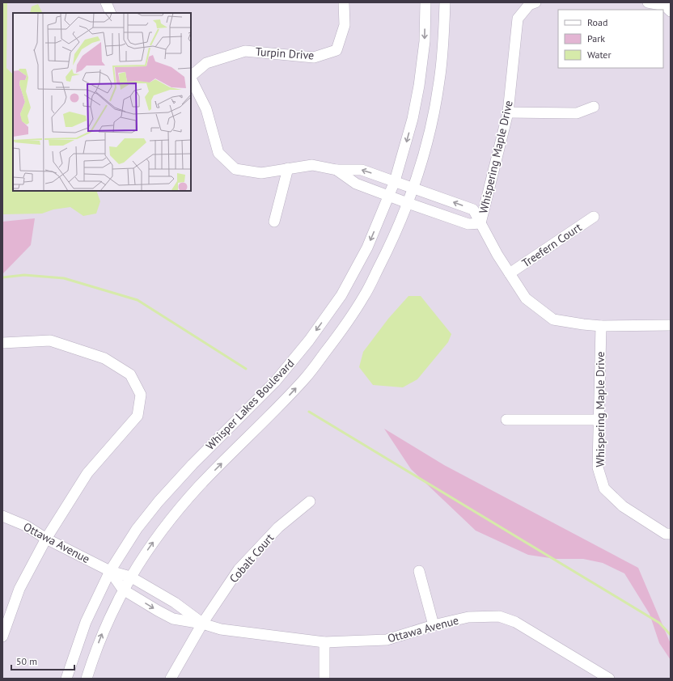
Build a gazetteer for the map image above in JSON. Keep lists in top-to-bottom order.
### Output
{
  "streets": {
    "street": [
      "Turpin Drive",
      "Whispering Maple Drive",
      "Treefern Court",
      "Whisper Lakes Boulevard",
      "Ottawa Avenue",
      "Cobalt Court"
    ]
  },
  "crossings": [
    ["Whisper Lakes Boulevard", "Ottawa Avenue"],
    ["Ottawa Avenue", "Cobalt Court"]
  ],
  "legend": ["Road", "Park", "Water"],
  "scale_bar": "50 m"
}
